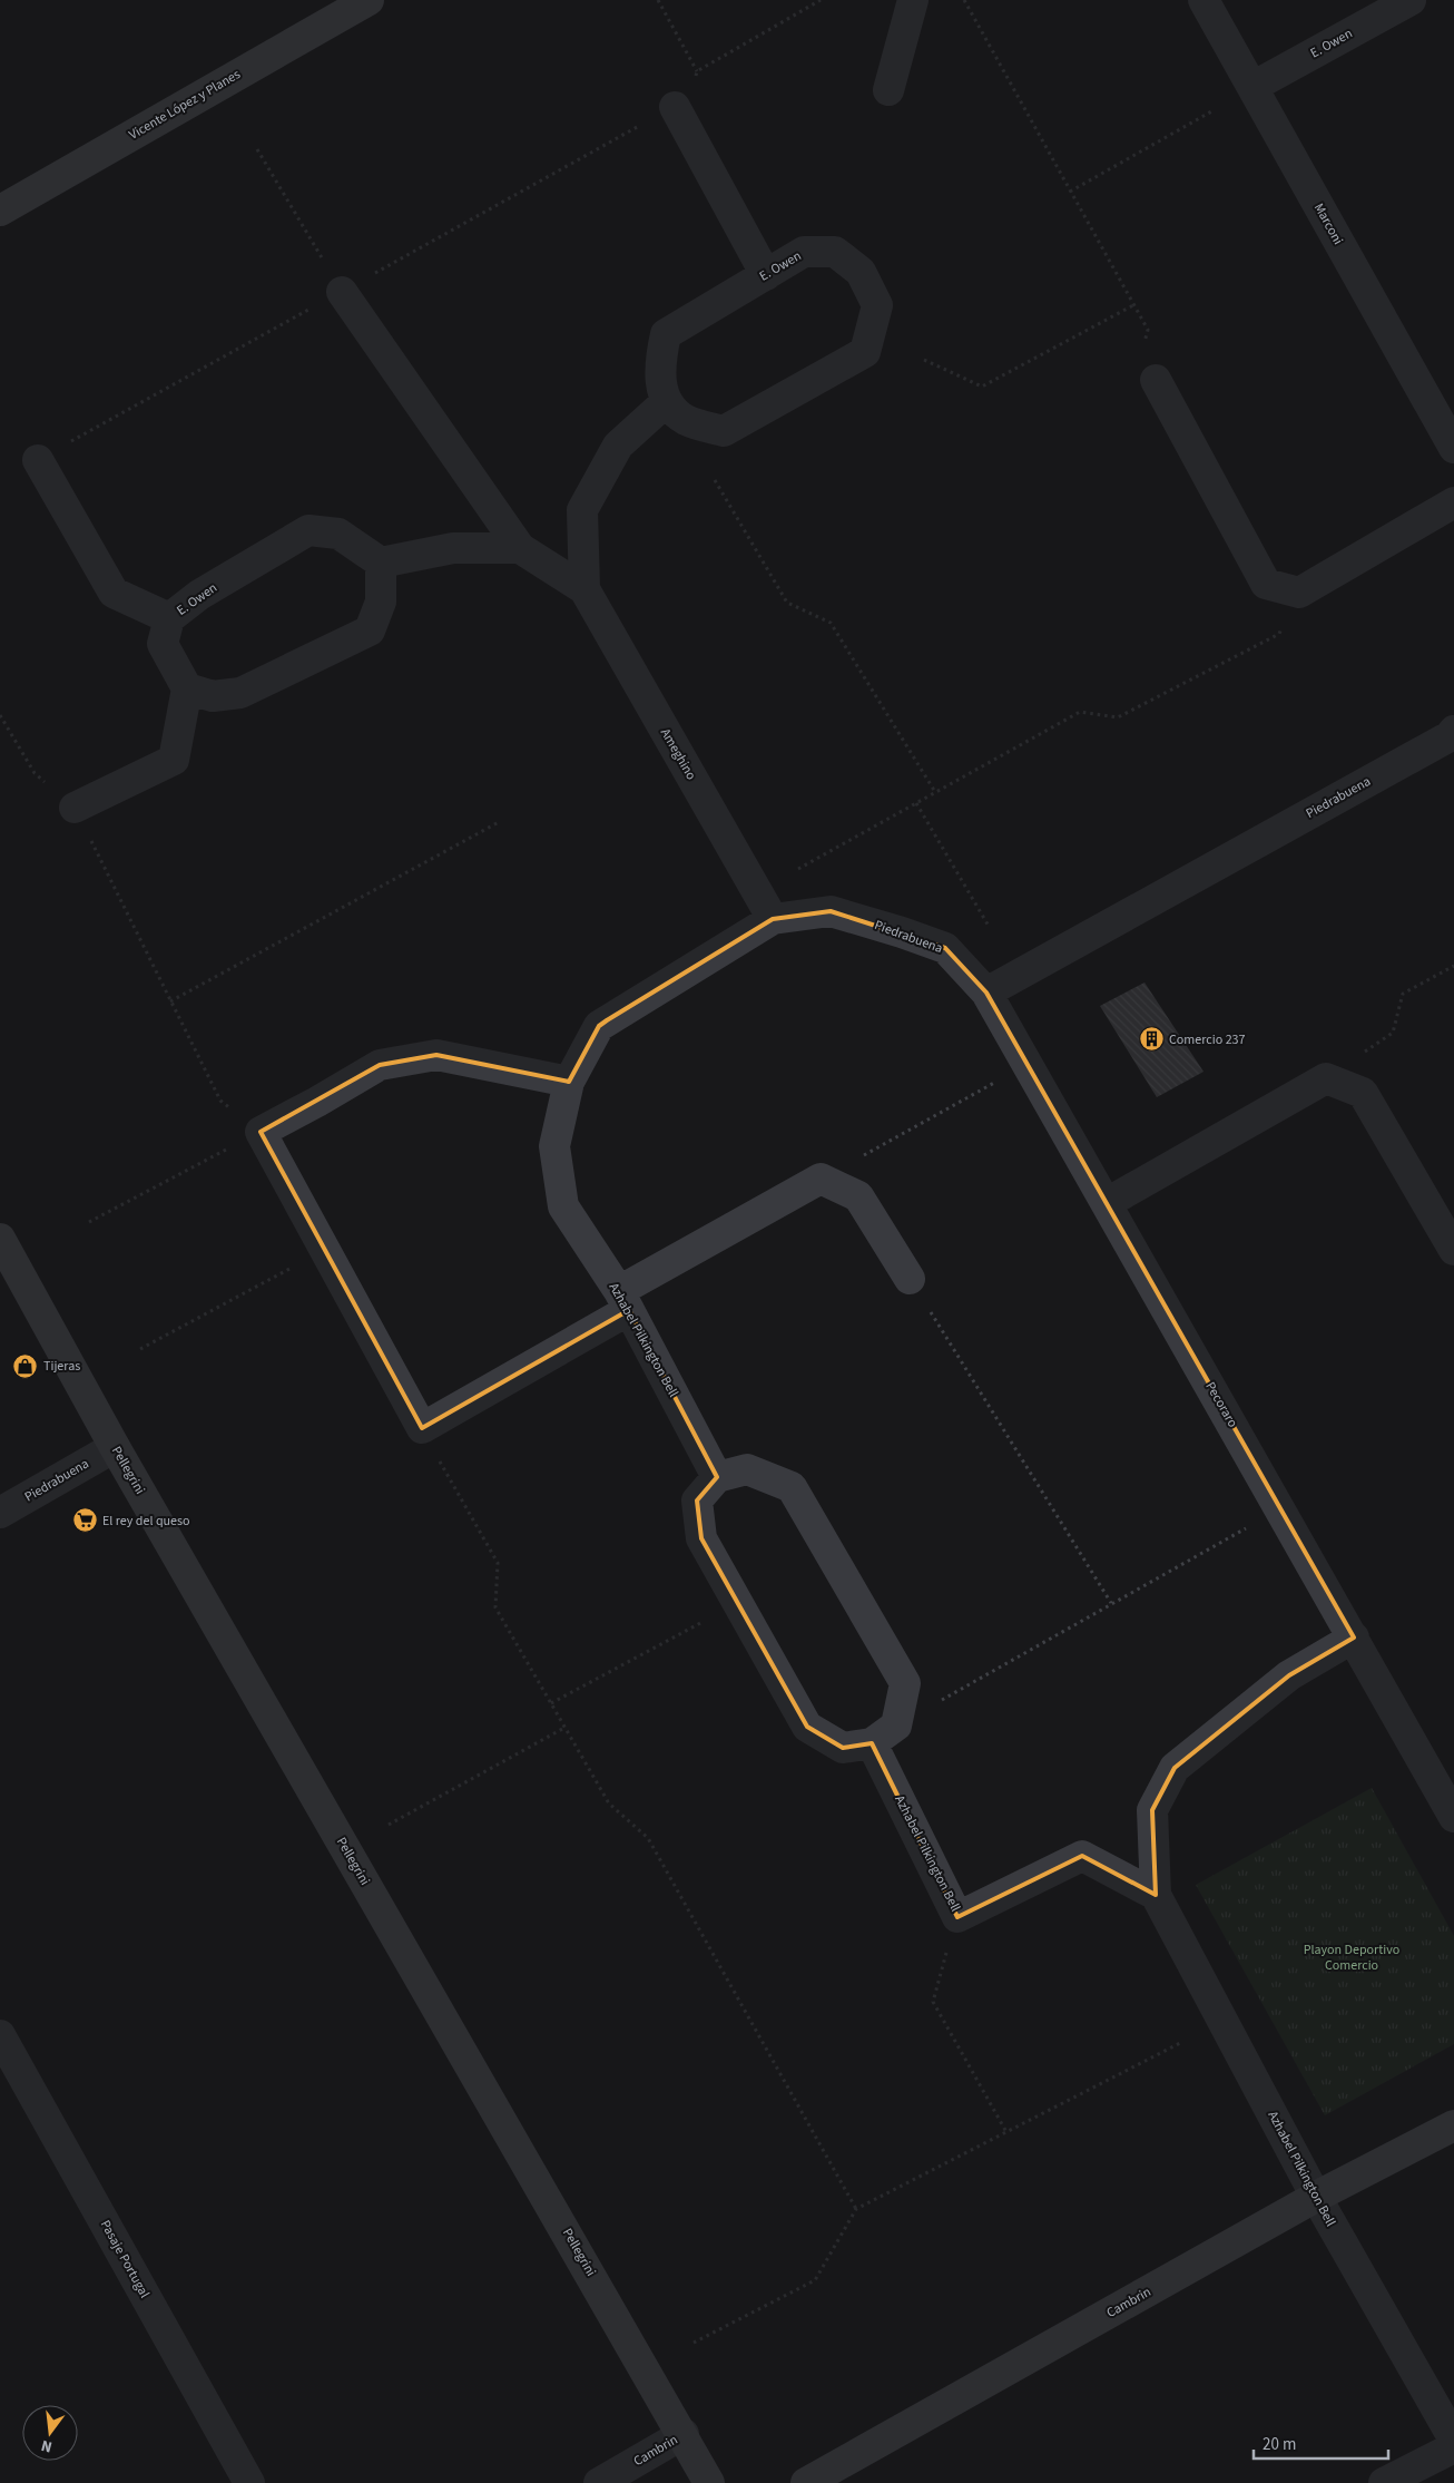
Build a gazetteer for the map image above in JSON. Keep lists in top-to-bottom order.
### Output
{
  "streets": {
    "street": [
      "E. Owen",
      "Vicente López y Planes",
      "Marconi",
      "Ameghino",
      "Piedrabuena",
      "Azhabel Pilkington Bell",
      "Pecoraro",
      "Pellegrini",
      "Pasaje Portugal",
      "Cambrin"
    ]
  },
  "crossings": [
    ["E. Owen", "Marconi"],
    ["Ameghino", "Piedrabuena"],
    ["Piedrabuena", "Azhabel Pilkington Bell"],
    ["Piedrabuena", "Pecoraro"],
    ["Piedrabuena", "Pellegrini"],
    ["Azhabel Pilkington Bell", "Pecoraro"],
    ["Azhabel Pilkington Bell", "Cambrin"],
    ["Pellegrini", "Cambrin"]
  ],
  "parks": ["Playon Deportivo Comercio"],
  "places": {
    "building": ["Comercio 237"],
    "shop": ["Tijeras"],
    "supermarket": ["El rey del queso"]
  },
  "scale_bar": "20 m",
  "north": "bottom"
}
